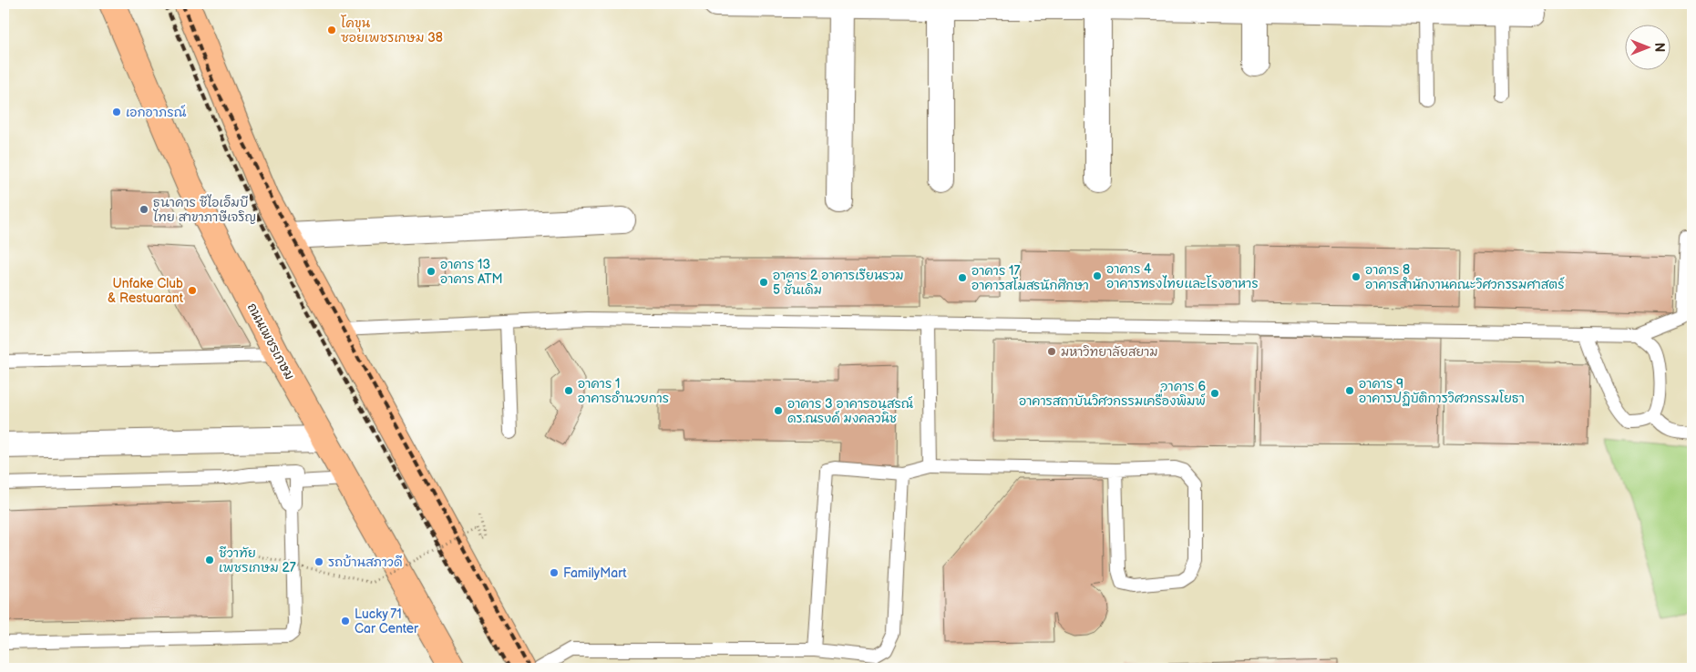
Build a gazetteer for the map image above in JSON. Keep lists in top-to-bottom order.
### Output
{
  "streets": {
    "main road": ["ถนนเพชรเกษม"]
  },
  "places": [
    "โคขุน ซอยเพชรเกษม 38",
    "เอกอาภรณ์",
    "ธนาคาร ซีไอเอ็มบี ไทย สาขาภาษีเจริญ",
    "อาคาร 13 อาคาร ATM",
    "อาคาร 4 อาคารทรงไทยและโรงอาหาร",
    "อาคาร 8 อาคารสำนักงานคณะวิศวกรรมศาสตร์",
    "อาคาร 17 อาคารสโมสรนักศึกษา",
    "อาคาร 2 อาคารเรียนรวม 5 ชั้นเดิม",
    "Unfake Club & Restuarant",
    "มหาวิทยาลัยสยาม",
    "อาคาร 1 อาคารอำนวยการ",
    "อาคาร 9 อาคารปฏิบัติการวิศวกรรมโยธา",
    "อาคาร 6 อาคารสถาบันวิศวกรรมเครื่องพิมพ์",
    "อาคาร 3 อาคารอนุสรณ์ ดร.ณรงค์ มงคลวนิช",
    "ชีวาทัย เพชรเกษม 27",
    "รถบ้านสภาวดี",
    "FamilyMart",
    "Lucky 71 Car Center"
  ],
  "north": "right"
}
